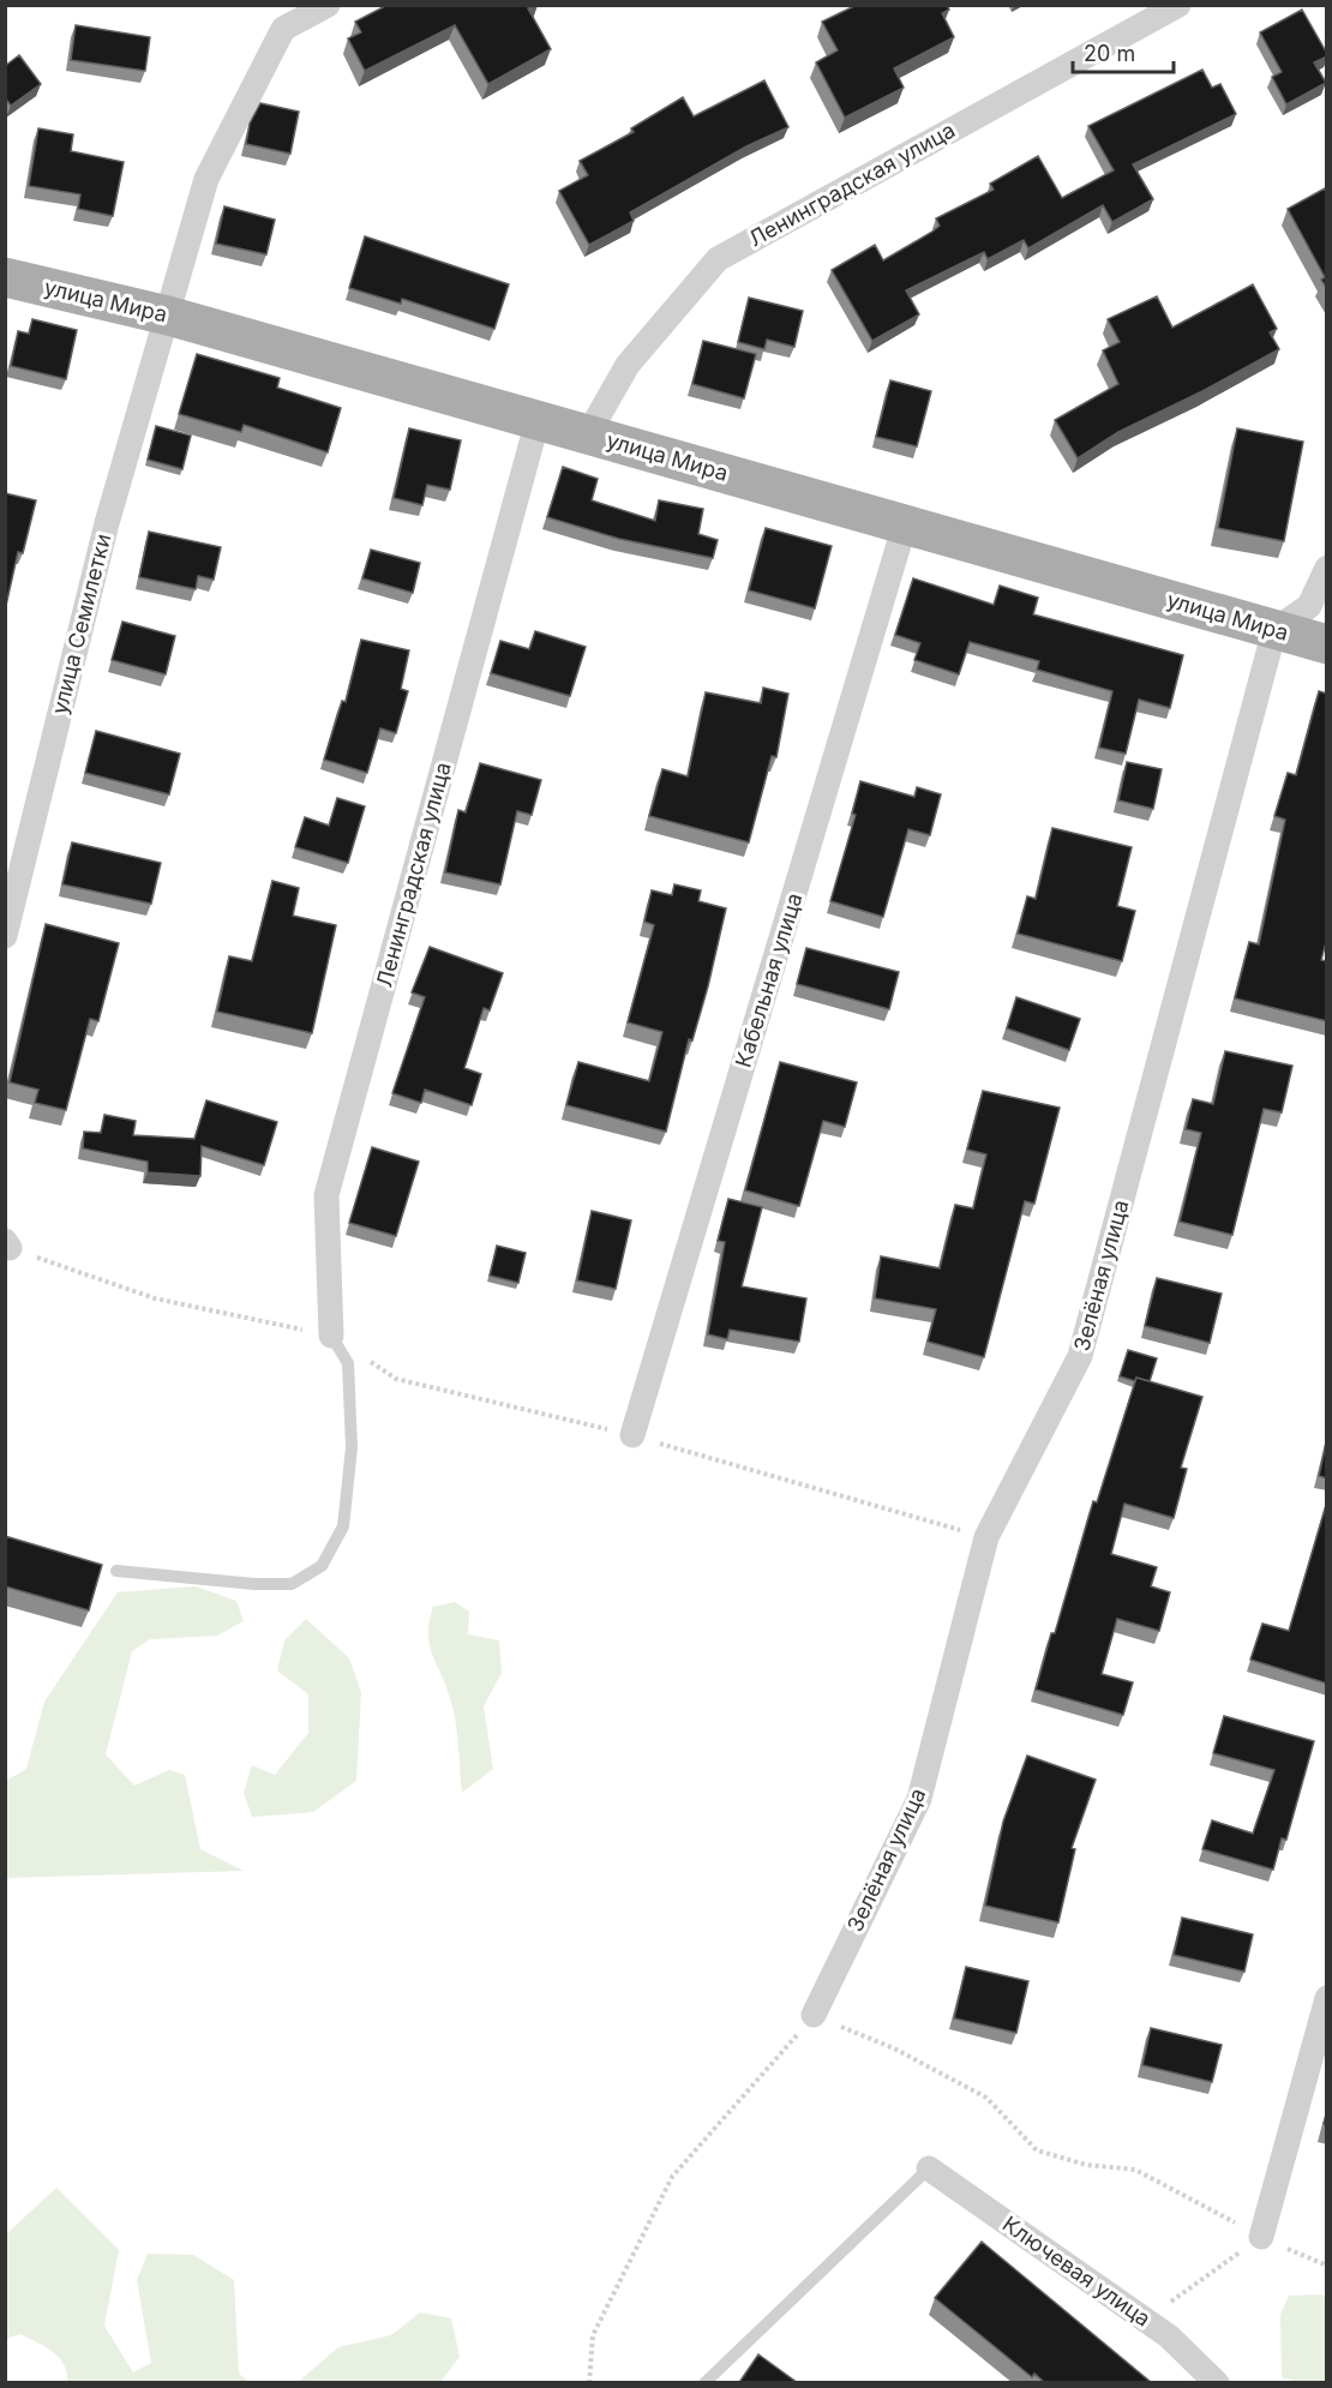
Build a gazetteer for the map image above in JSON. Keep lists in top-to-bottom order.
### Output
{
  "streets": {
    "main road": ["улица Мира"],
    "street": [
      "Ленинградская улица",
      "улица Семилетки",
      "Кабельная улица",
      "Зелёная улица",
      "Ключевая улица"
    ]
  },
  "crossings": [
    ["Ленинградская улица", "улица Мира"],
    ["улица Мира", "улица Семилетки"],
    ["улица Мира", "Кабельная улица"],
    ["улица Мира", "Зелёная улица"]
  ],
  "scale_bar": "20 m"
}
